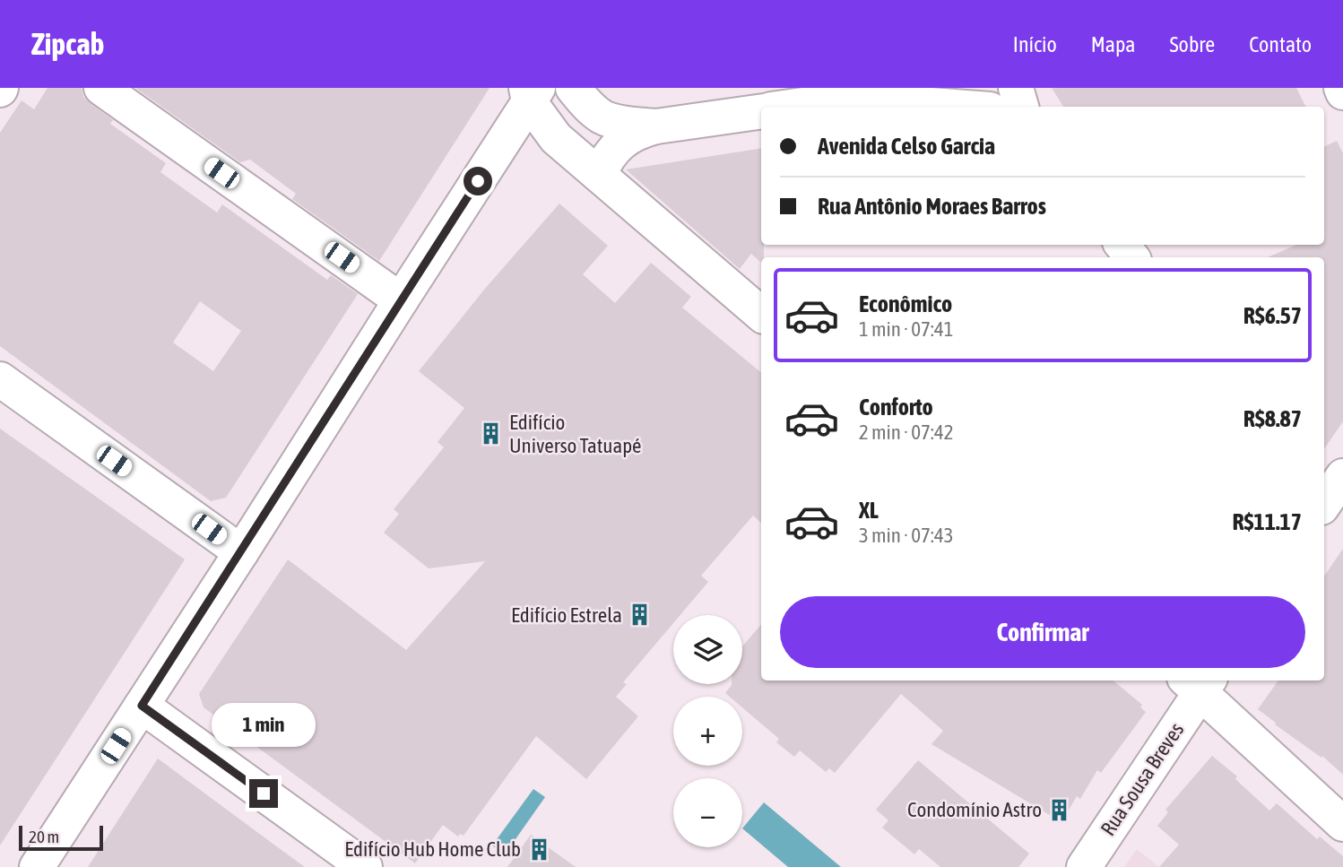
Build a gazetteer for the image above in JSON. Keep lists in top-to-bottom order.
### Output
{
  "streets": {
    "street": ["Rua Sousa Breves"]
  },
  "places": {
    "building": [
      "Edifício Universo Tatuapé",
      "Edifício Estrela",
      "Condomínio Astro",
      "Edifício Hub Home Club"
    ]
  },
  "scale_bar": "20 m",
  "page": {
    "header": "Zipcab",
    "nav": [
      "Início",
      "Mapa",
      "Sobre",
      "Contato"
    ],
    "banner": ["Avenida Celso Garcia", "Rua Antônio Moraes Barros"],
    "list": [
      {
        "name": "Econômico",
        "note": "1 min · 07:41",
        "value": "R$6.57"
      },
      {
        "name": "Conforto",
        "note": "2 min · 07:42",
        "value": "R$8.87"
      },
      {
        "name": "XL",
        "note": "3 min · 07:43",
        "value": "R$11.17"
      }
    ],
    "buttons": "Confirmar",
    "map_buttons": ["+", "−"],
    "bubble": "1 min",
    "scale": "20 m"
  }
}
